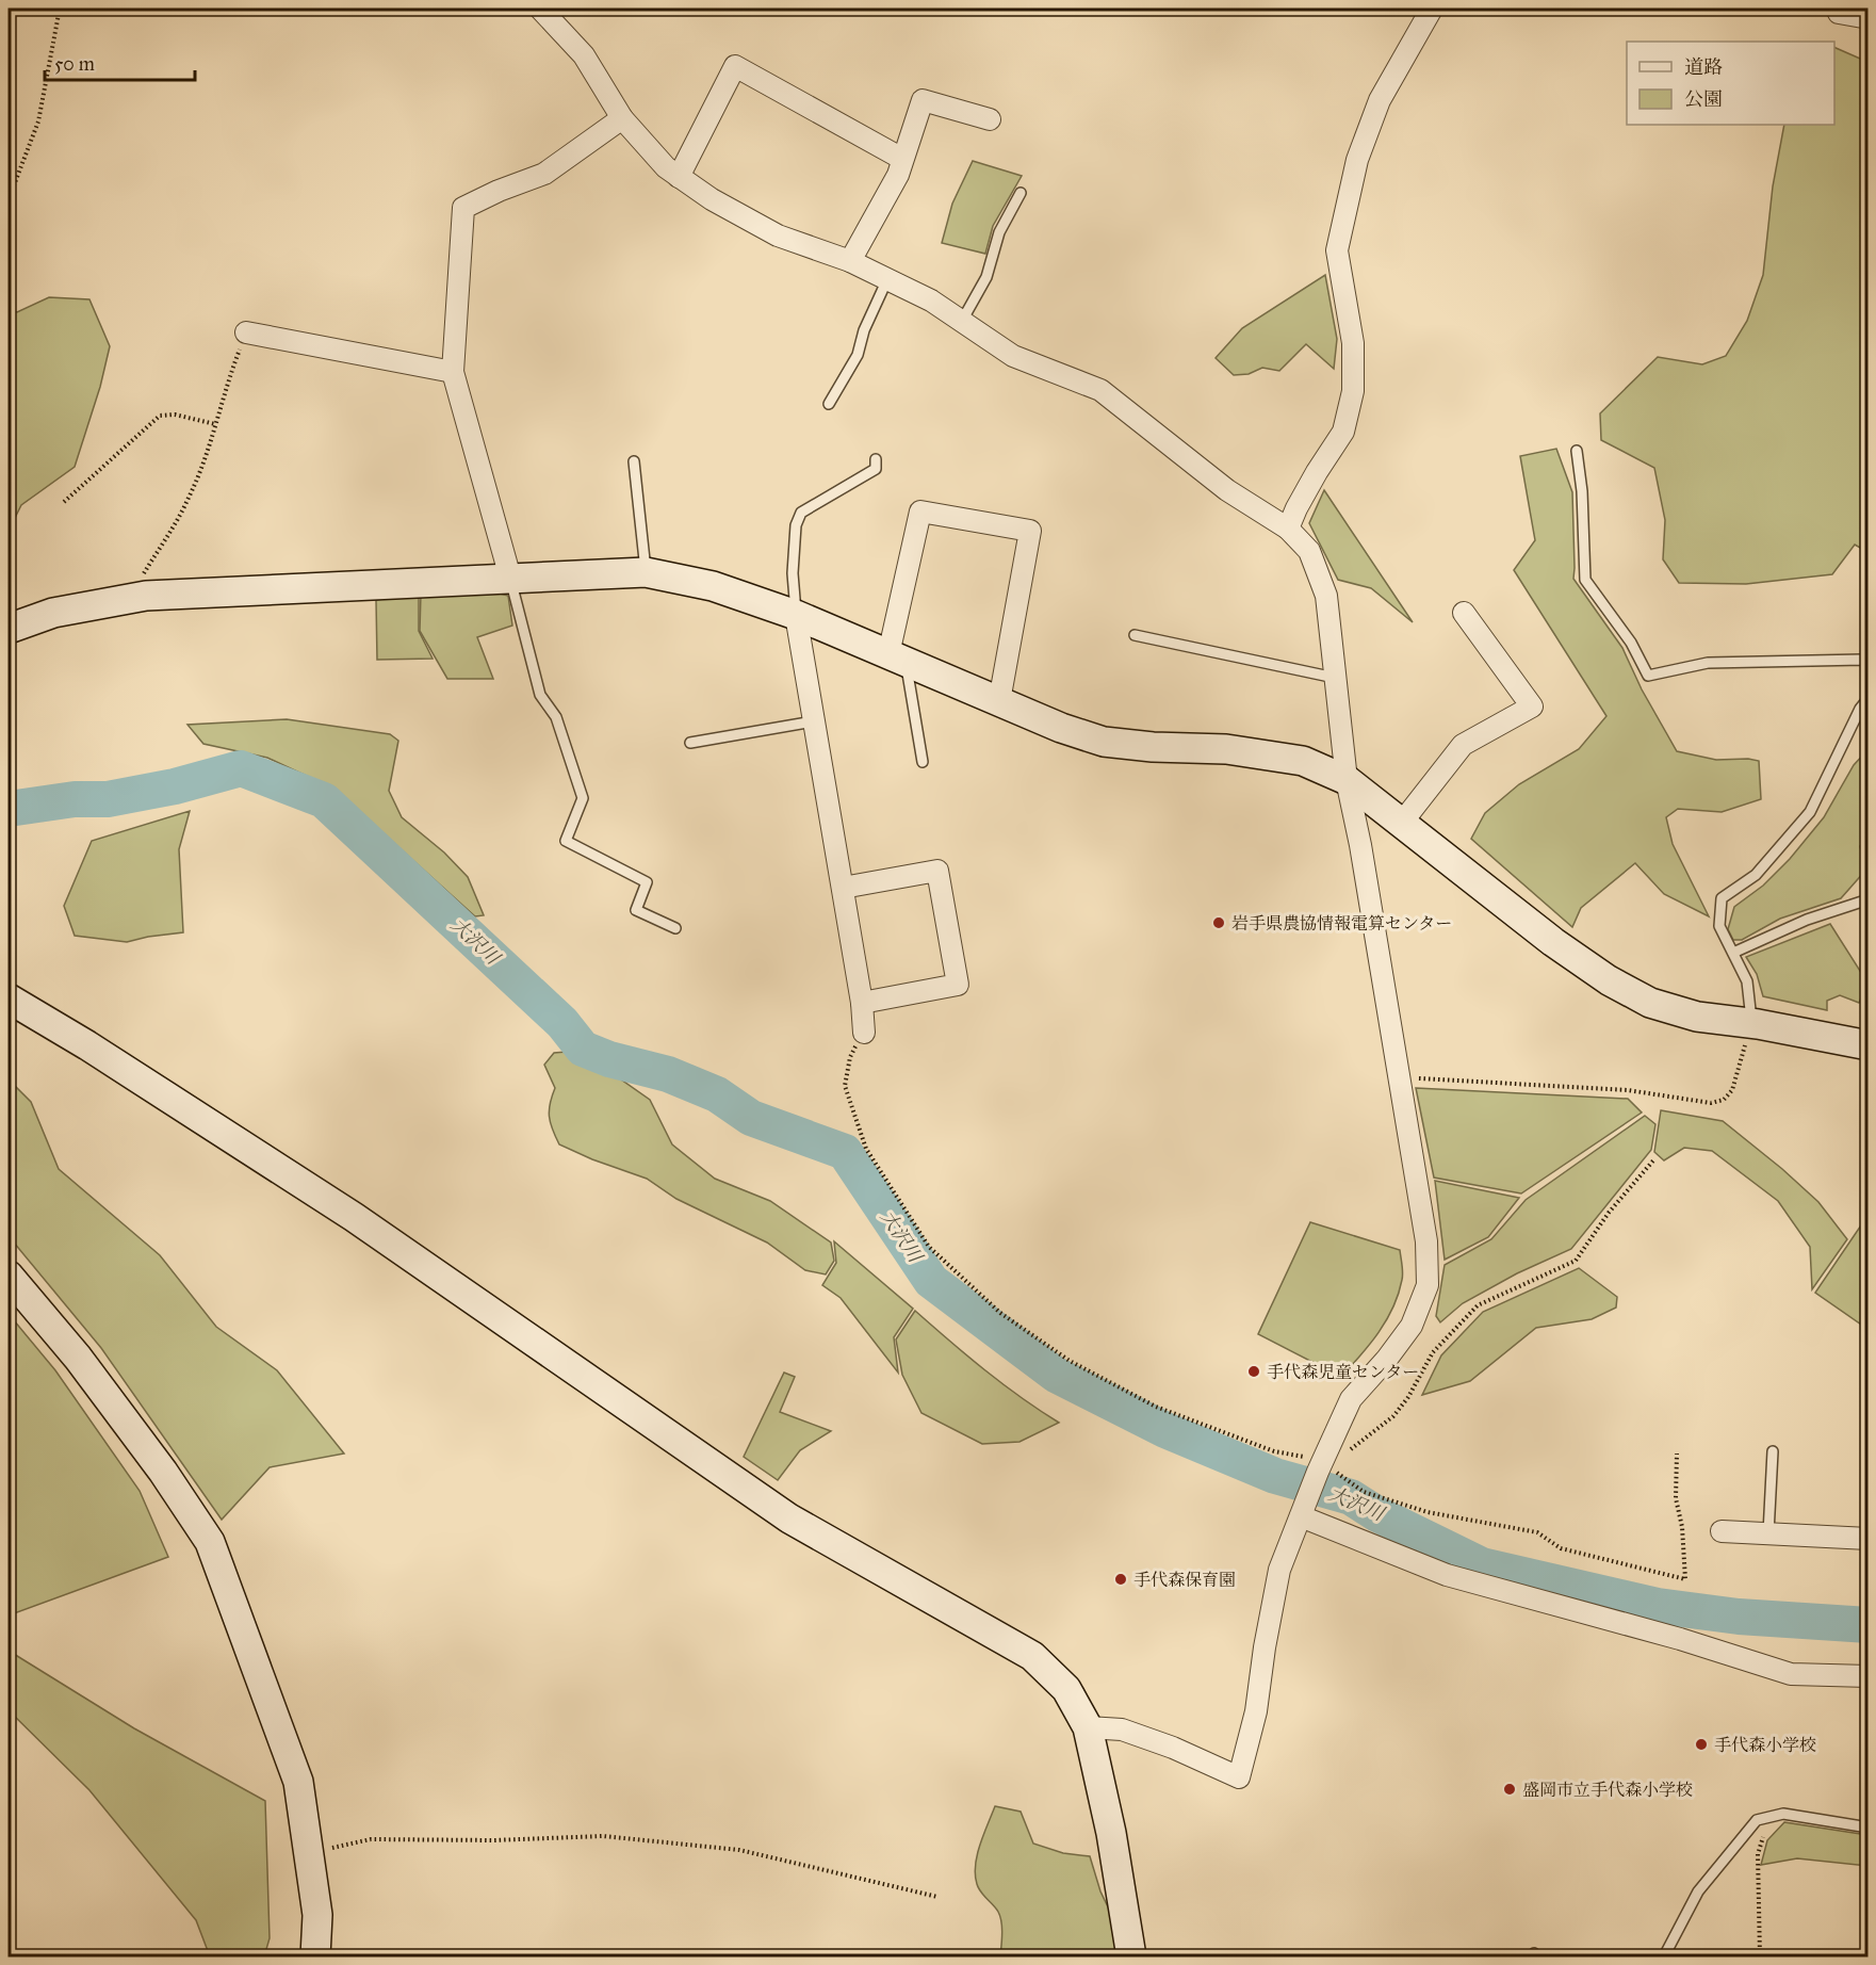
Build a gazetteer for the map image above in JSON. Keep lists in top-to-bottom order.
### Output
{
  "water": ["大沢川"],
  "places": [
    "岩手県農協情報電算センター",
    "手代森児童センター",
    "手代森保育園",
    "手代森小学校",
    "盛岡市立手代森小学校"
  ],
  "legend": ["道路", "公園"],
  "scale_bar": "50 m"
}
